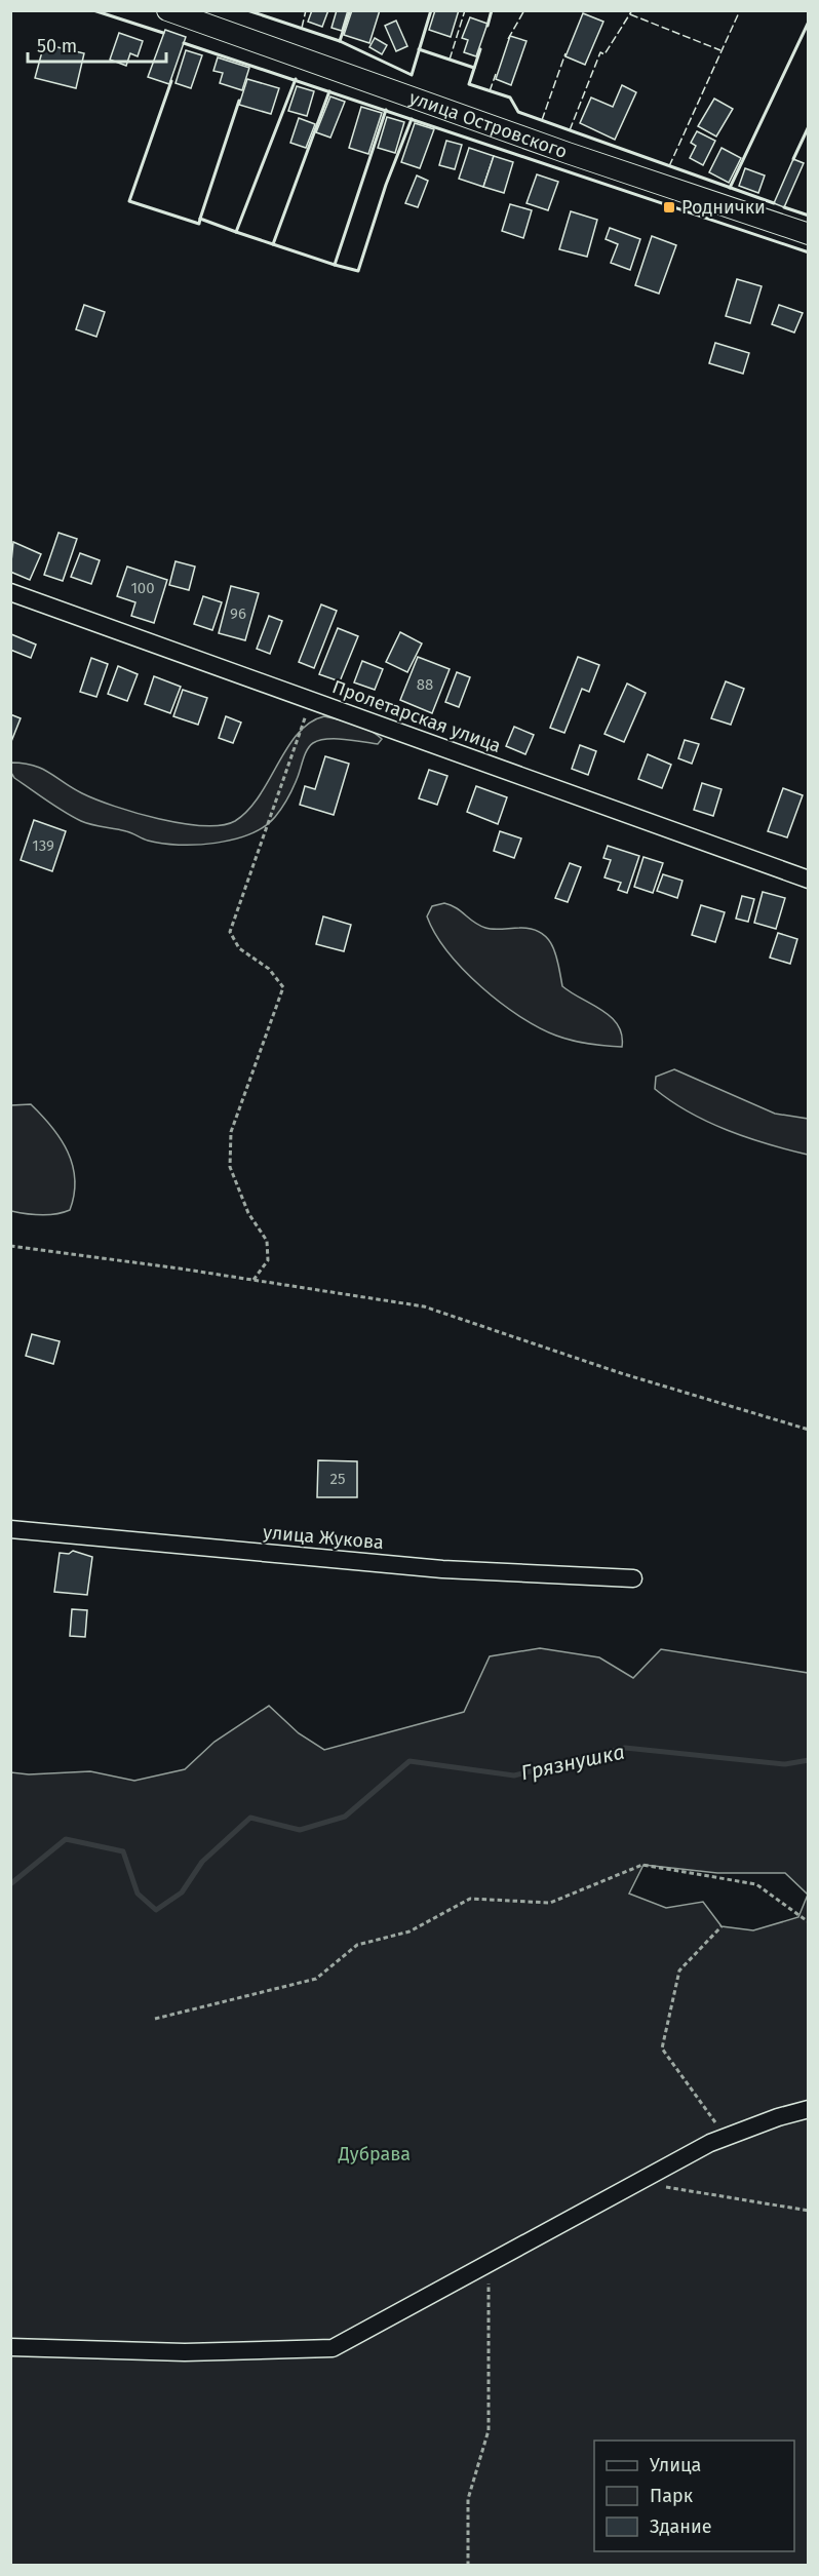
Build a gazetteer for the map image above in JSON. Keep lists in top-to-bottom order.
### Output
{
  "streets": {
    "street": ["улица Островского", "Пролетарская улица", "улица Жукова"]
  },
  "water": ["Грязнушка"],
  "parks": ["Дубрава"],
  "places": {
    "transit": ["Роднички"]
  },
  "house_numbers": [
    "100",
    "96",
    "88",
    "139",
    "25"
  ],
  "legend": ["Улица", "Парк", "Здание"],
  "scale_bar": "50 m"
}
